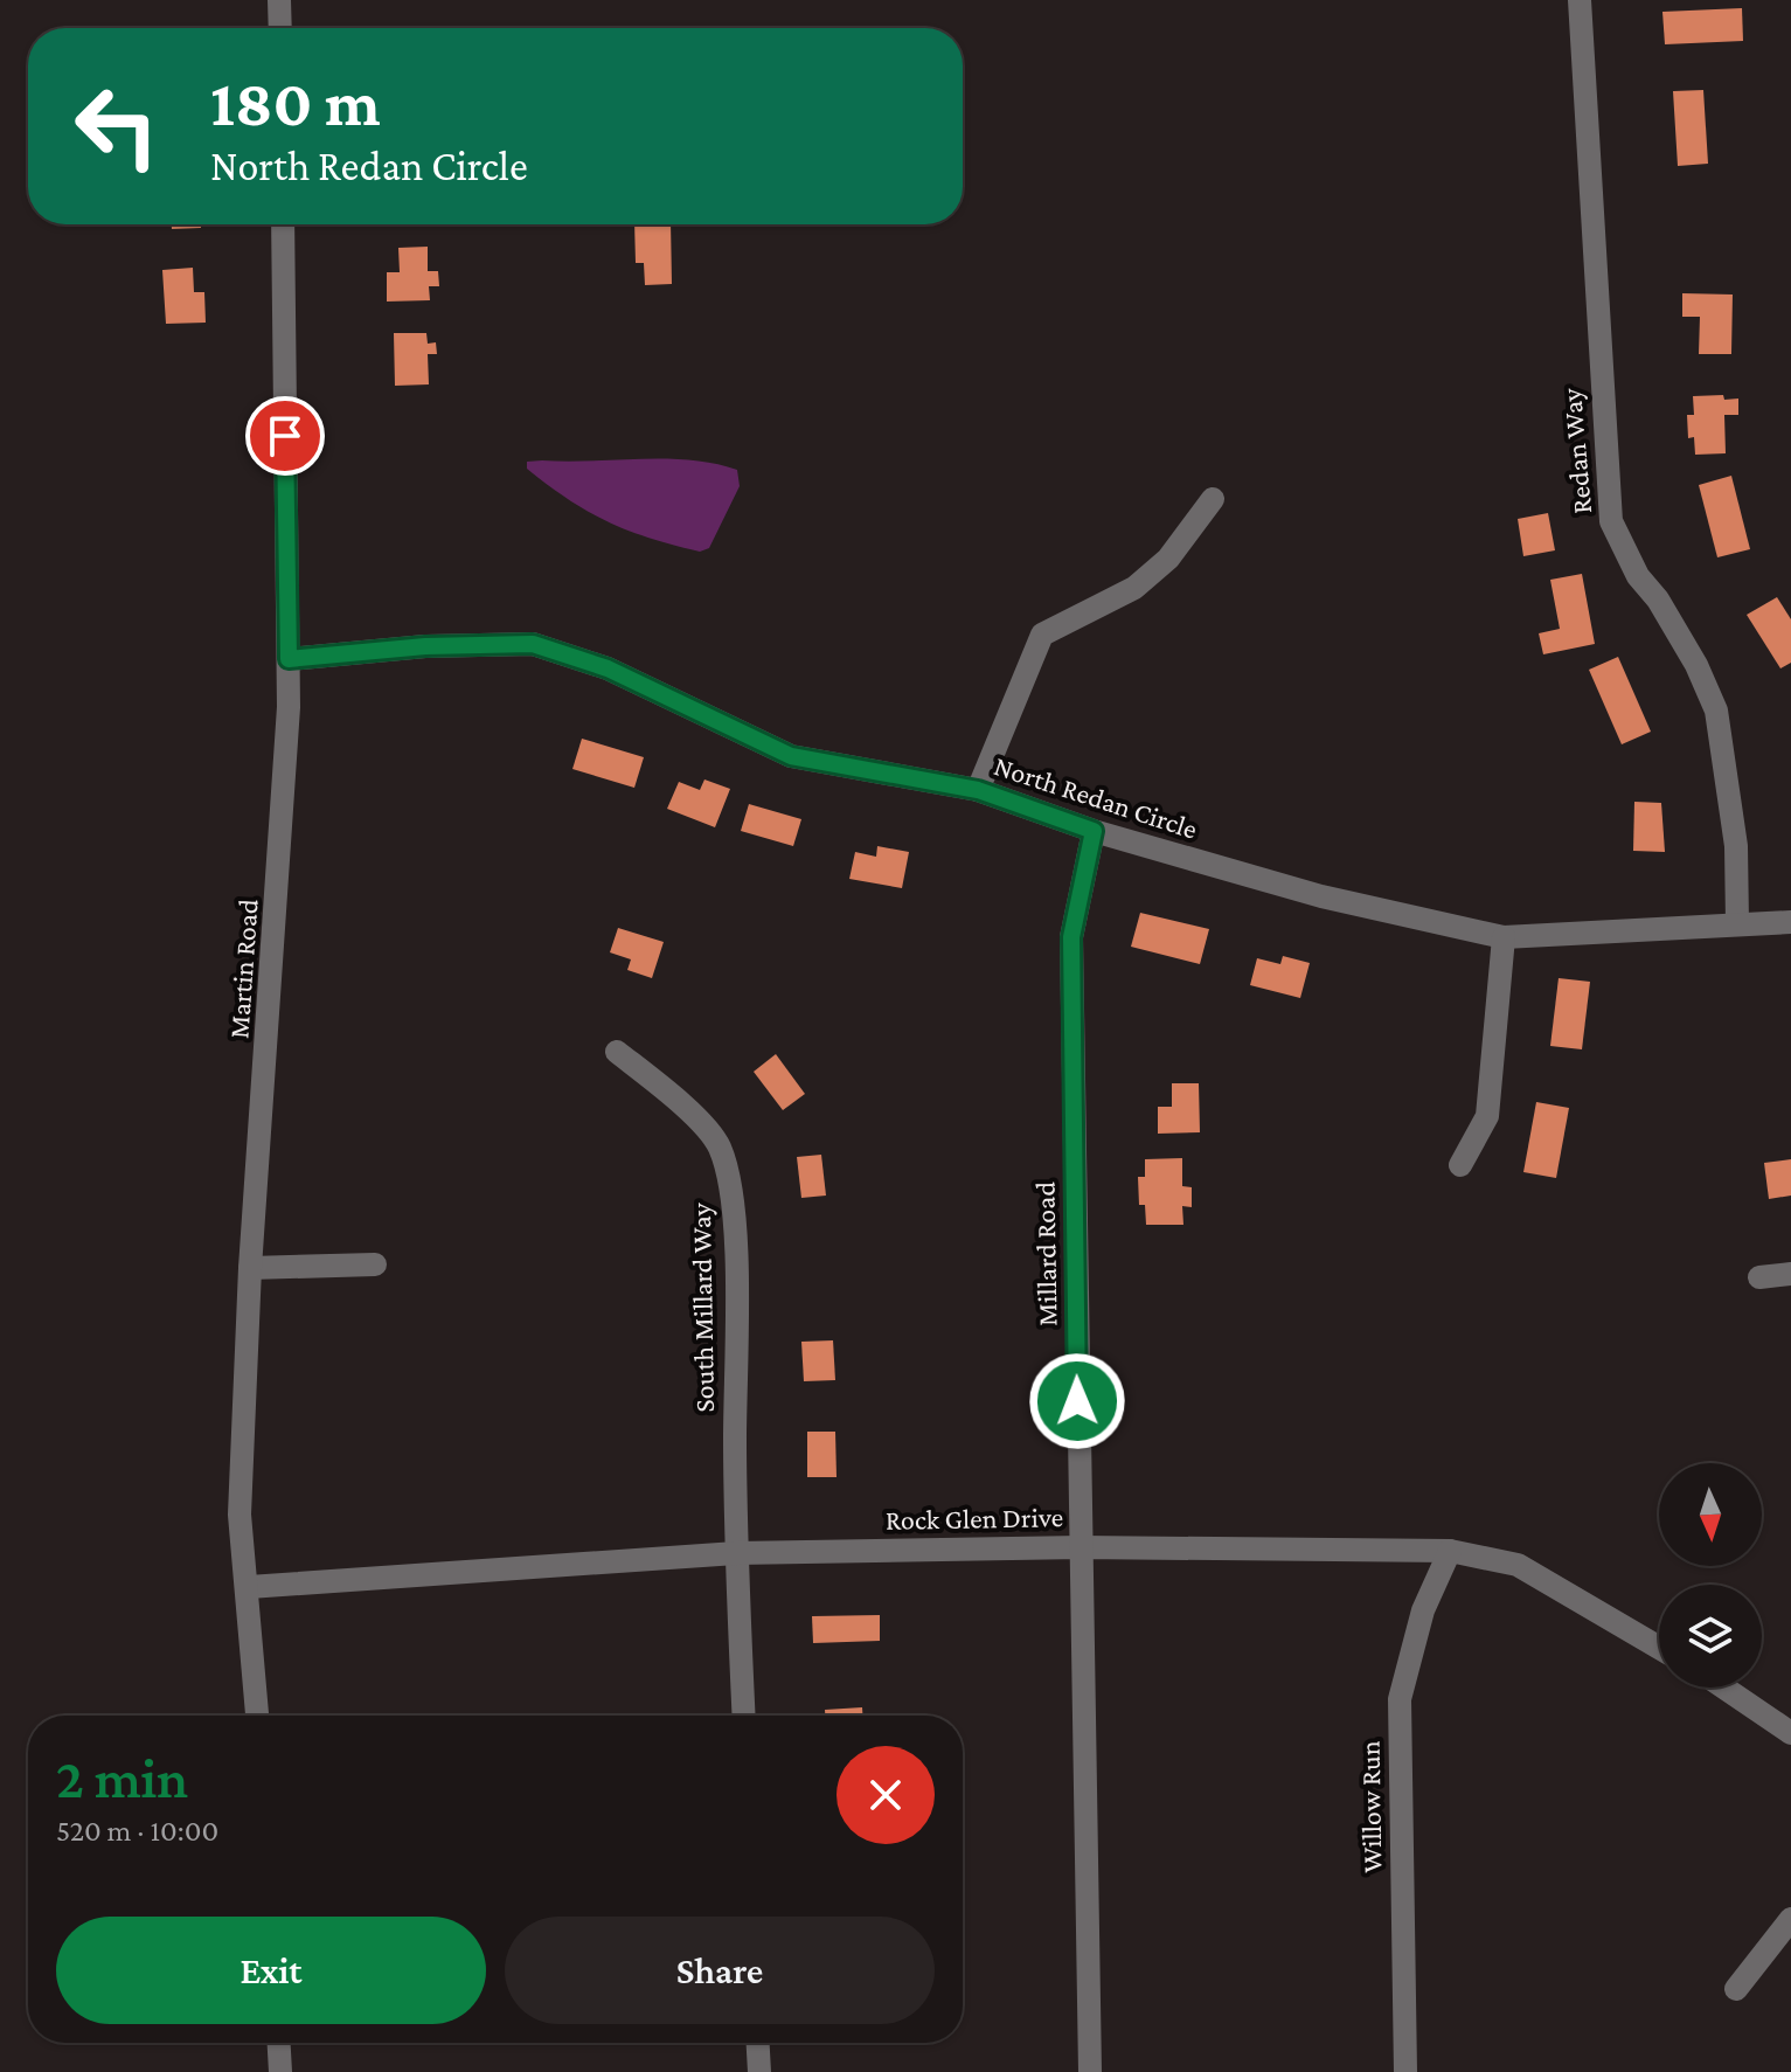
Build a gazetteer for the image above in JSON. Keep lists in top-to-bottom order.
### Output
{
  "streets": {
    "street": [
      "Redan Way",
      "North Redan Circle",
      "Martin Road",
      "Millard Road",
      "South Millard Way",
      "Rock Glen Drive",
      "Willow Run"
    ]
  },
  "crossings": [
    ["Redan Way", "North Redan Circle"],
    ["North Redan Circle", "Martin Road"],
    ["North Redan Circle", "Millard Road"],
    ["Martin Road", "Rock Glen Drive"],
    ["Millard Road", "Rock Glen Drive"],
    ["South Millard Way", "Rock Glen Drive"],
    ["Rock Glen Drive", "Willow Run"]
  ],
  "north": "bottom",
  "page": {
    "turn": ["180 m", "North Redan Circle"],
    "heading": ["2 min", "520 m · 10:00"],
    "buttons": ["Exit", "Share"]
  }
}
